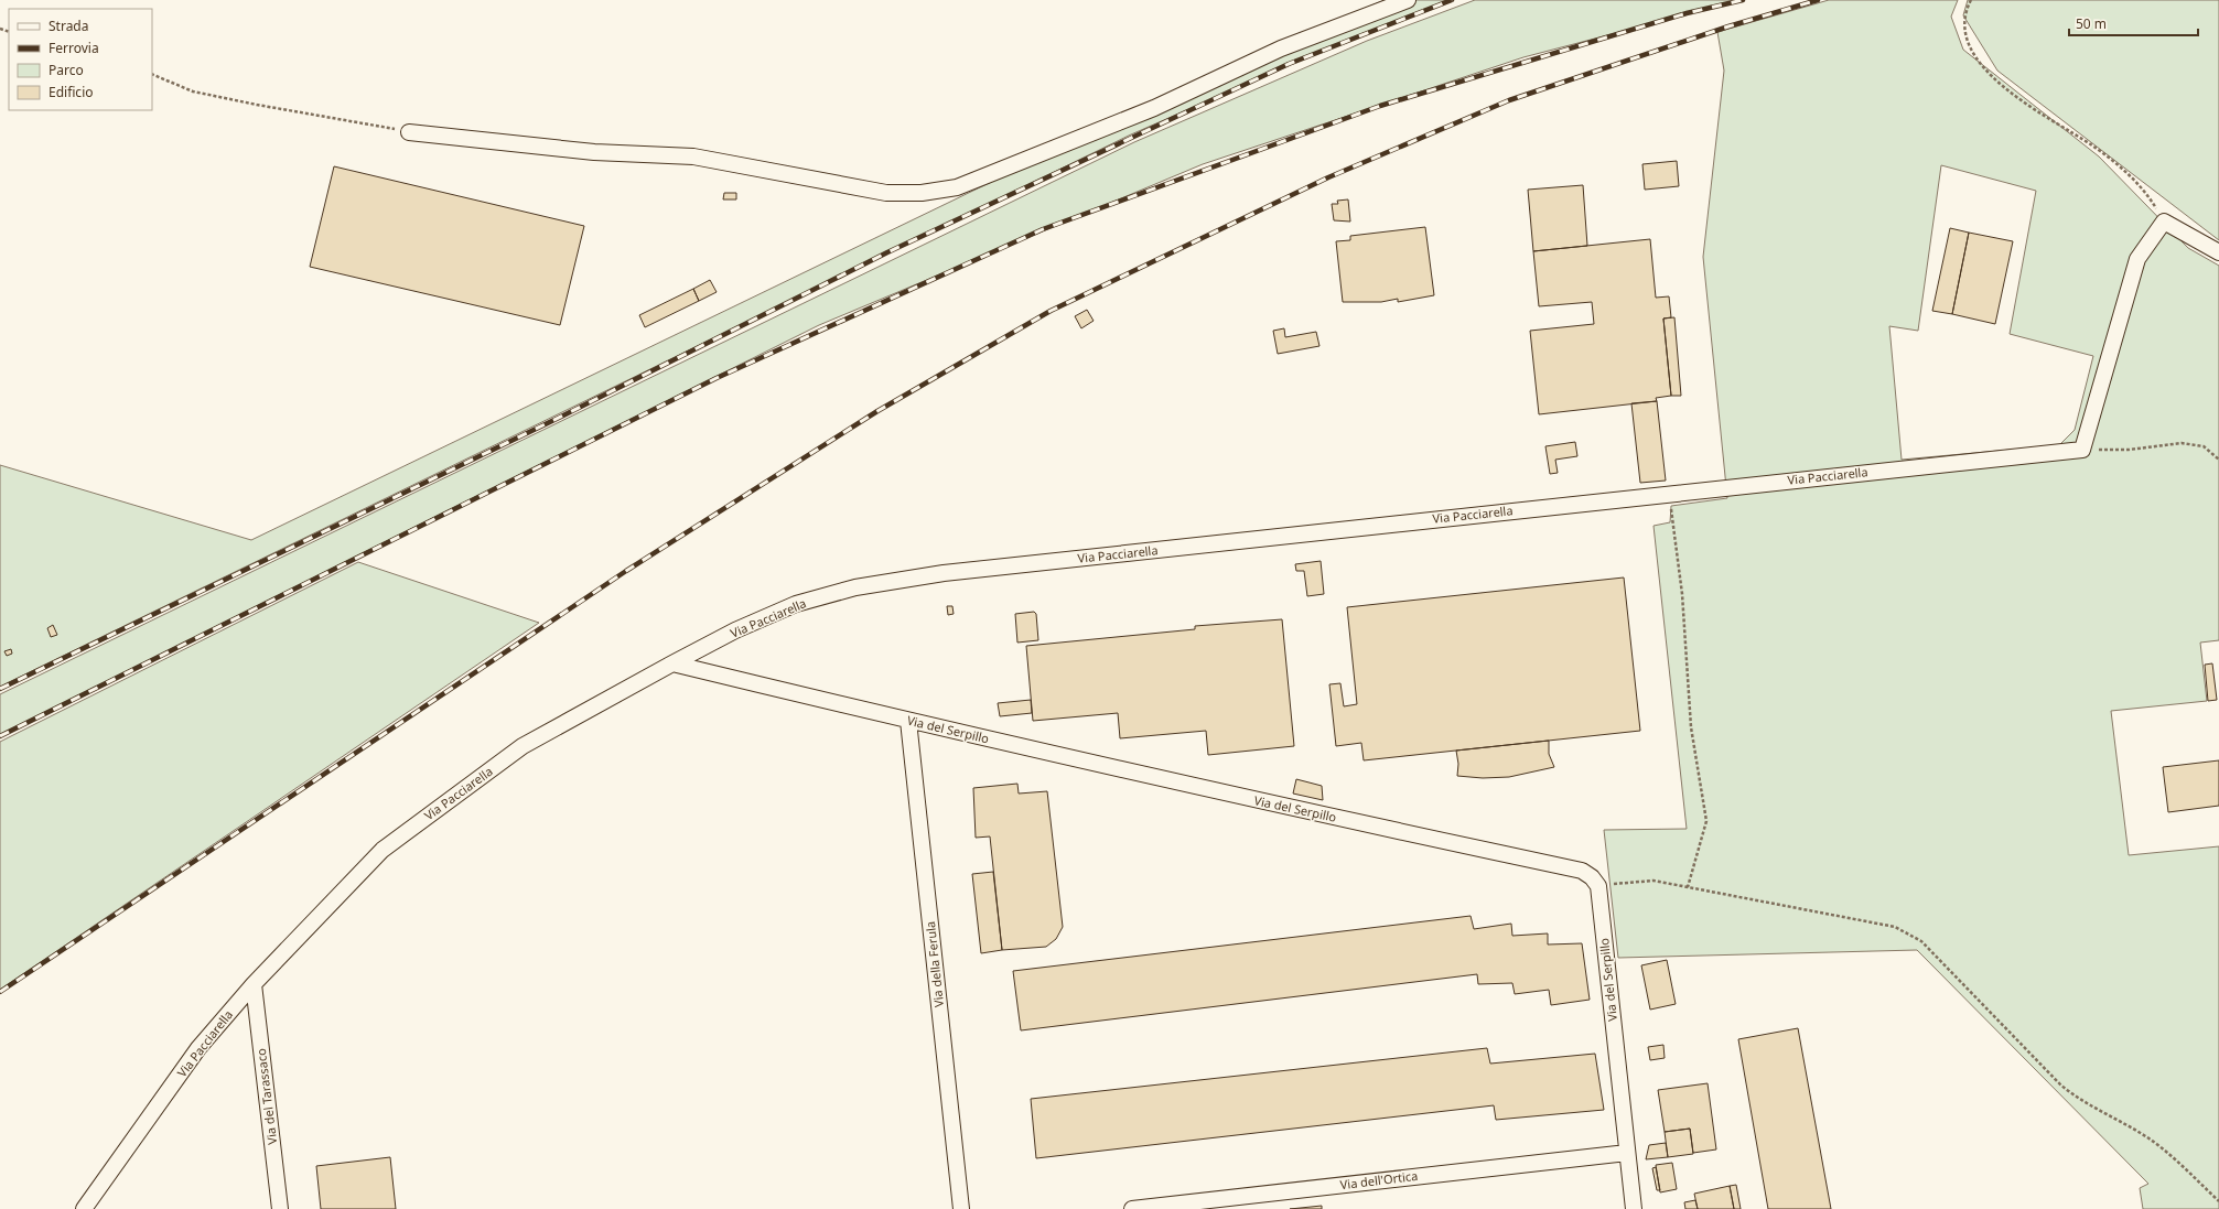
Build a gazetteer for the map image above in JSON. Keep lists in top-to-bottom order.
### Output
{
  "streets": {
    "street": [
      "Via Pacciarella",
      "Via del Serpillo",
      "Via della Ferula",
      "Via del Tarassaco",
      "Via dell'Ortica"
    ]
  },
  "crossings": [
    ["Via Pacciarella", "Via del Serpillo"],
    ["Via Pacciarella", "Via del Tarassaco"],
    ["Via del Serpillo", "Via della Ferula"],
    ["Via del Serpillo", "Via dell'Ortica"]
  ],
  "legend": [
    "Strada",
    "Ferrovia",
    "Parco",
    "Edificio"
  ],
  "scale_bar": "50 m"
}
